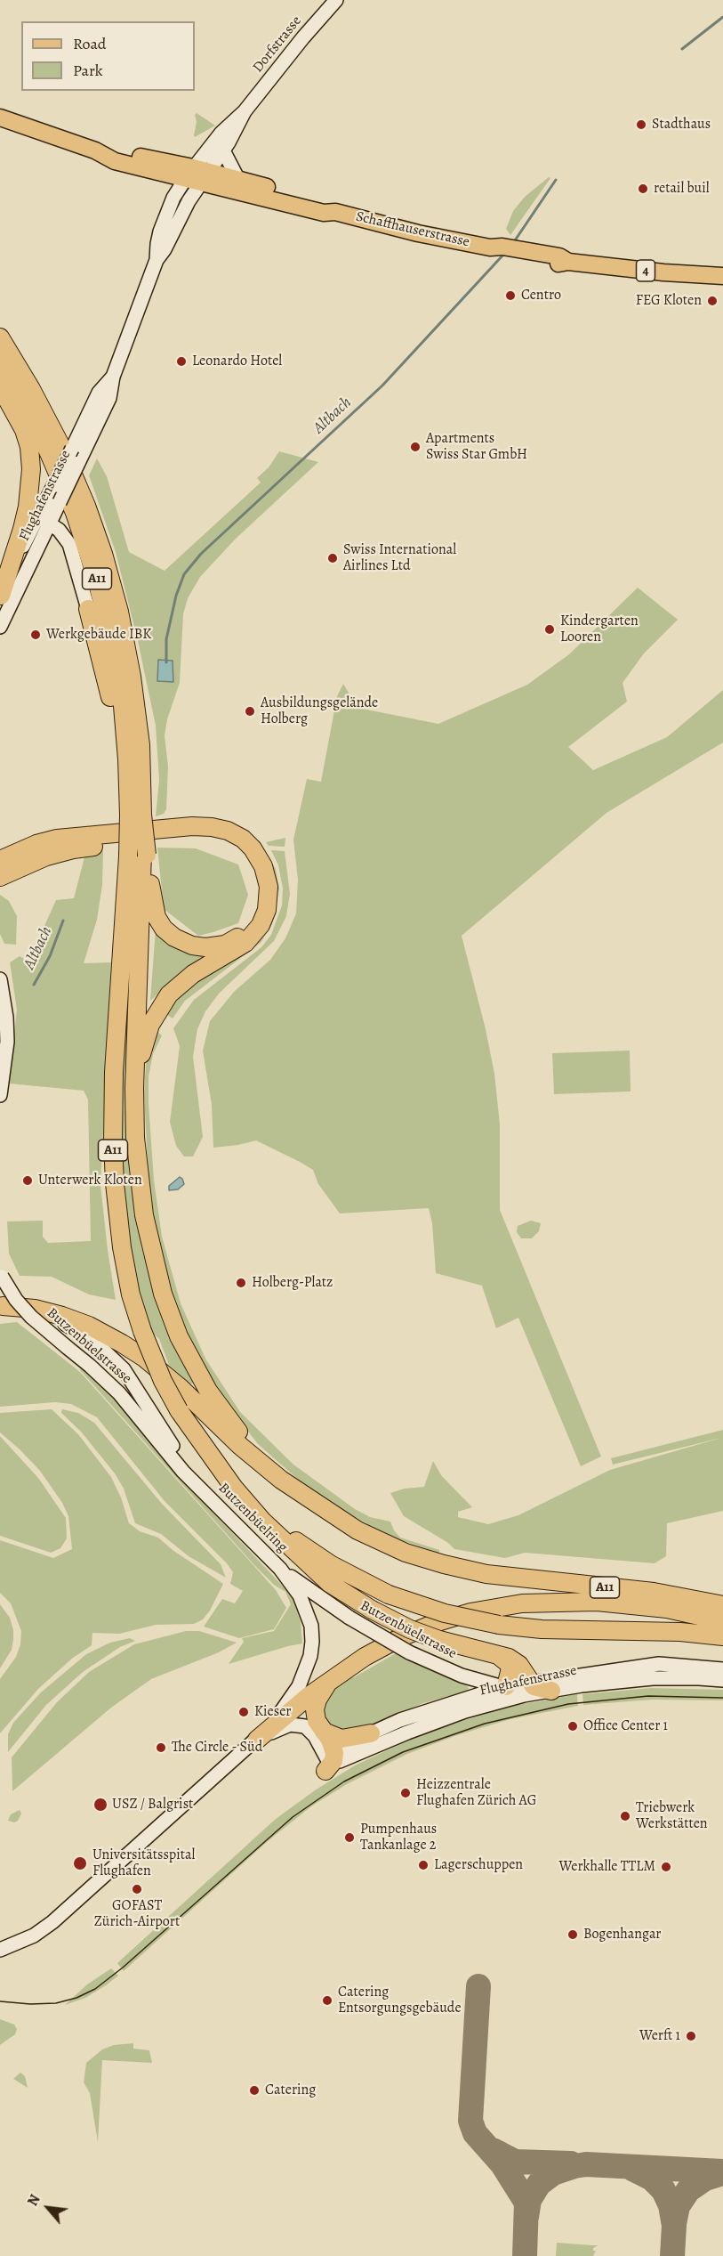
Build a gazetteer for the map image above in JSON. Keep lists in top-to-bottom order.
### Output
{
  "streets": {
    "highway": ["A11"],
    "main road": [
      "Dorfstrasse",
      "Schaffhauserstrasse",
      "4",
      "Flughafenstrasse",
      "Butzenbüelstrasse",
      "Butzenbüelring"
    ]
  },
  "crossings": [
    ["Dorfstrasse", "Schaffhauserstrasse"],
    ["Dorfstrasse", "Flughafenstrasse"],
    ["Schaffhauserstrasse", "Flughafenstrasse"],
    ["Flughafenstrasse", "Butzenbüelstrasse"],
    ["Butzenbüelstrasse", "Butzenbüelring"]
  ],
  "water": ["Altbach"],
  "places": [
    "Stadthaus",
    "retail buil",
    "Centro",
    "FEG Kloten",
    "Leonardo Hotel",
    "Apartments Swiss Star GmbH",
    "Swiss International Airlines Ltd",
    "Kindergarten Looren",
    "Werkgebäude IBK",
    "Ausbildungsgelände Holberg",
    "Unterwerk Kloten",
    "Holberg-Platz",
    "Kieser",
    "Office Center 1",
    "The Circle - Süd",
    "Heizzentrale Flughafen Zürich AG",
    "USZ / Balgrist",
    "Triebwerk Werkstätten",
    "Pumpenhaus Tankanlage 2",
    "Universitätsspital Flughafen",
    "Lagerschuppen",
    "Werkhalle TTLM",
    "GOFAST Zürich-Airport",
    "Bogenhangar",
    "Catering Entsorgungsgebäude",
    "Werft 1",
    "Catering"
  ],
  "legend": ["Road", "Park"],
  "north": "top left"
}
